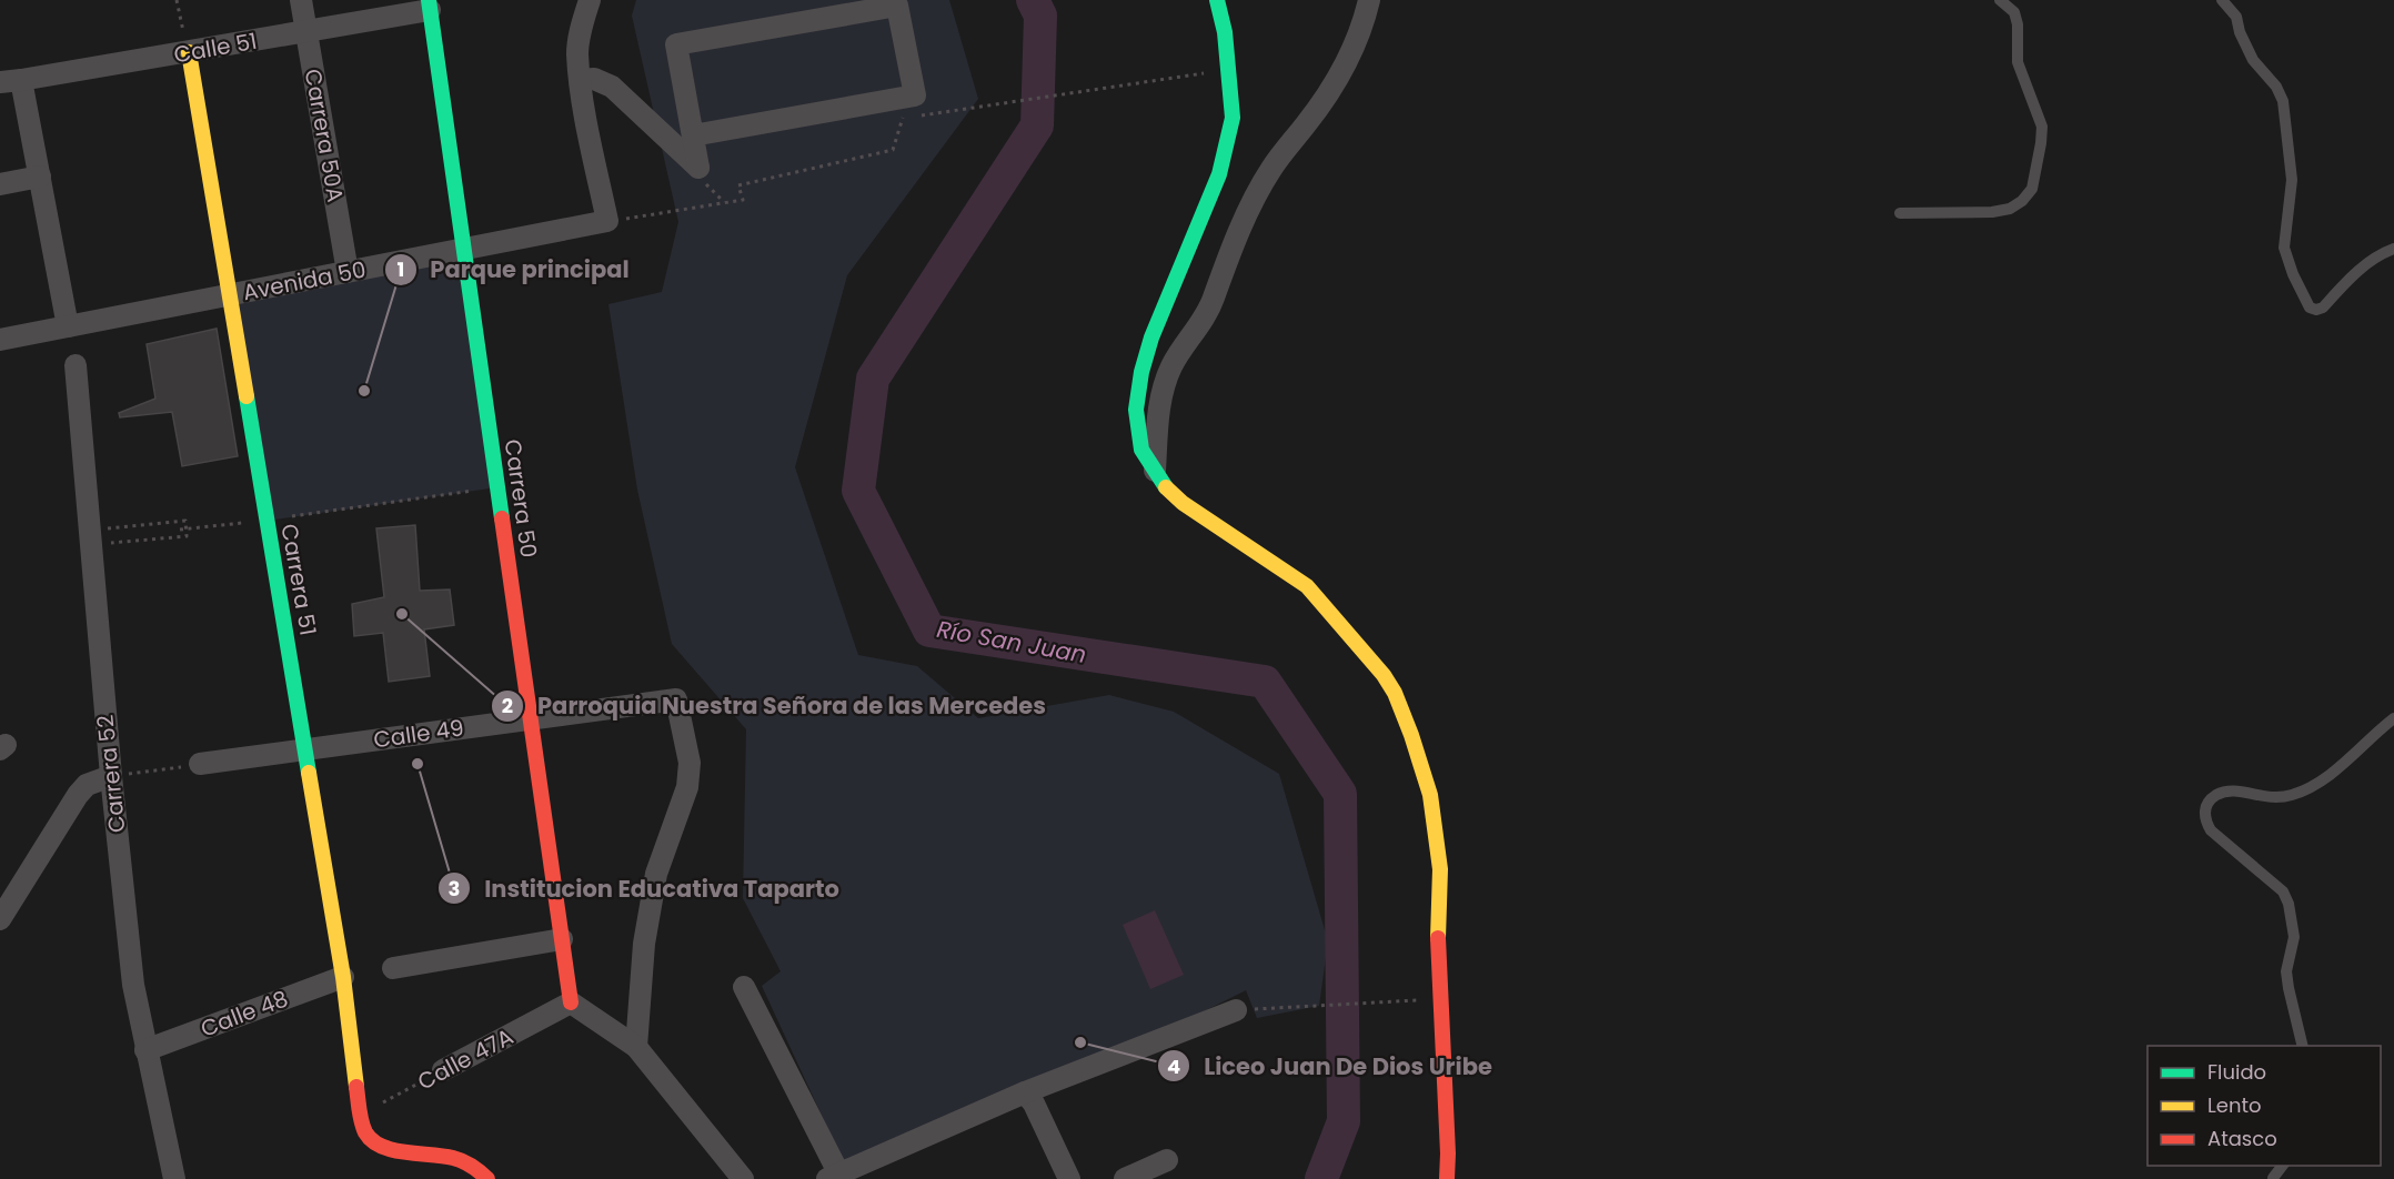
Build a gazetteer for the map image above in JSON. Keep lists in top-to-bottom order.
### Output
{
  "streets": {
    "street": [
      "Calle 51",
      "Carrera 50A",
      "Avenida 50",
      "Carrera 50",
      "Carrera 51",
      "Calle 49",
      "Carrera 52",
      "Calle 48",
      "Calle 47A"
    ]
  },
  "crossings": [
    ["Calle 51", "Carrera 50A"],
    ["Calle 51", "Carrera 50"],
    ["Calle 51", "Carrera 51"],
    ["Carrera 50A", "Avenida 50"],
    ["Avenida 50", "Carrera 50"],
    ["Avenida 50", "Carrera 51"],
    ["Carrera 50", "Calle 49"],
    ["Carrera 50", "Calle 47A"],
    ["Carrera 51", "Calle 49"],
    ["Carrera 51", "Calle 48"],
    ["Carrera 51", "Calle 47A"],
    ["Carrera 52", "Calle 48"]
  ],
  "water": ["Río San Juan"],
  "places": [
    "Parque principal",
    "Parroquia Nuestra Señora de las Mercedes",
    "Institucion Educativa Taparto",
    "Liceo Juan De Dios Uribe"
  ],
  "legend": ["Fluido", "Lento", "Atasco"]
}
